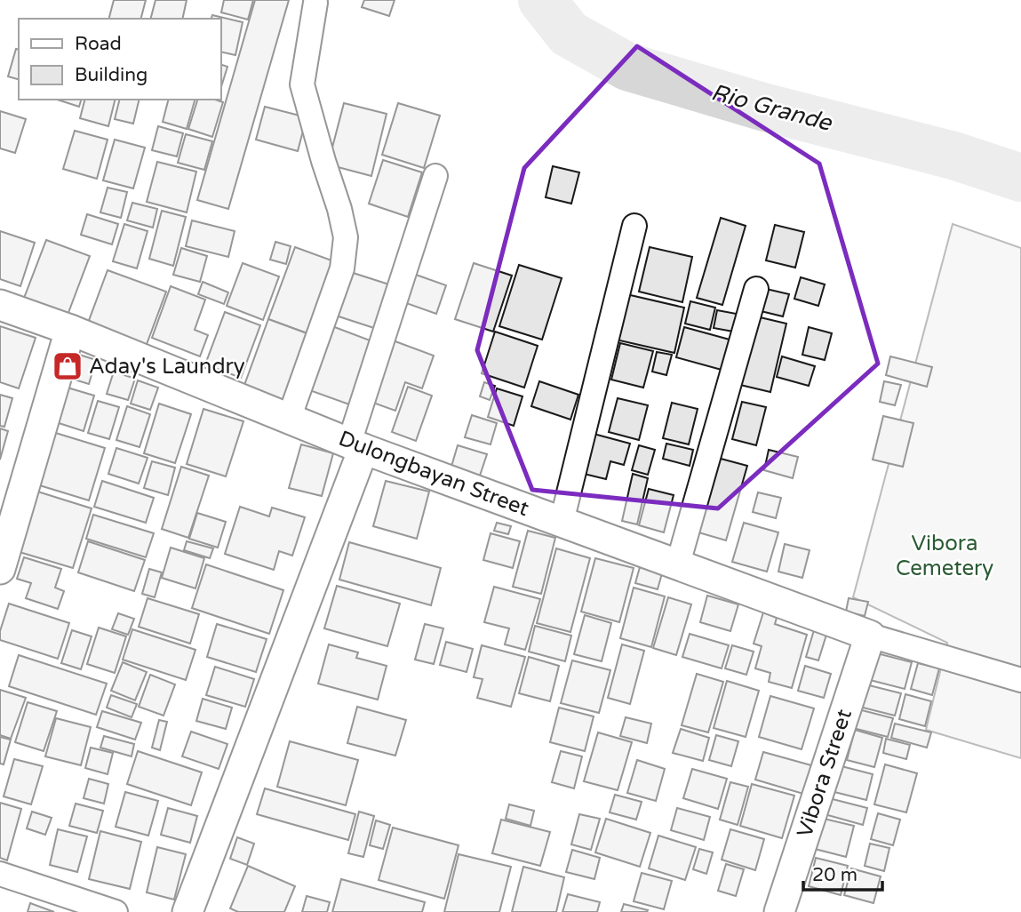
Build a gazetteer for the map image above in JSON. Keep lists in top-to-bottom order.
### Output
{
  "streets": {
    "street": ["Dulongbayan Street", "Vibora Street"]
  },
  "crossings": [
    ["Dulongbayan Street", "Vibora Street"]
  ],
  "water": ["Rio Grande"],
  "parks": ["Vibora Cemetery"],
  "places": {
    "shop": ["Aday's Laundry"]
  },
  "legend": ["Road", "Building"],
  "scale_bar": "20 m"
}
